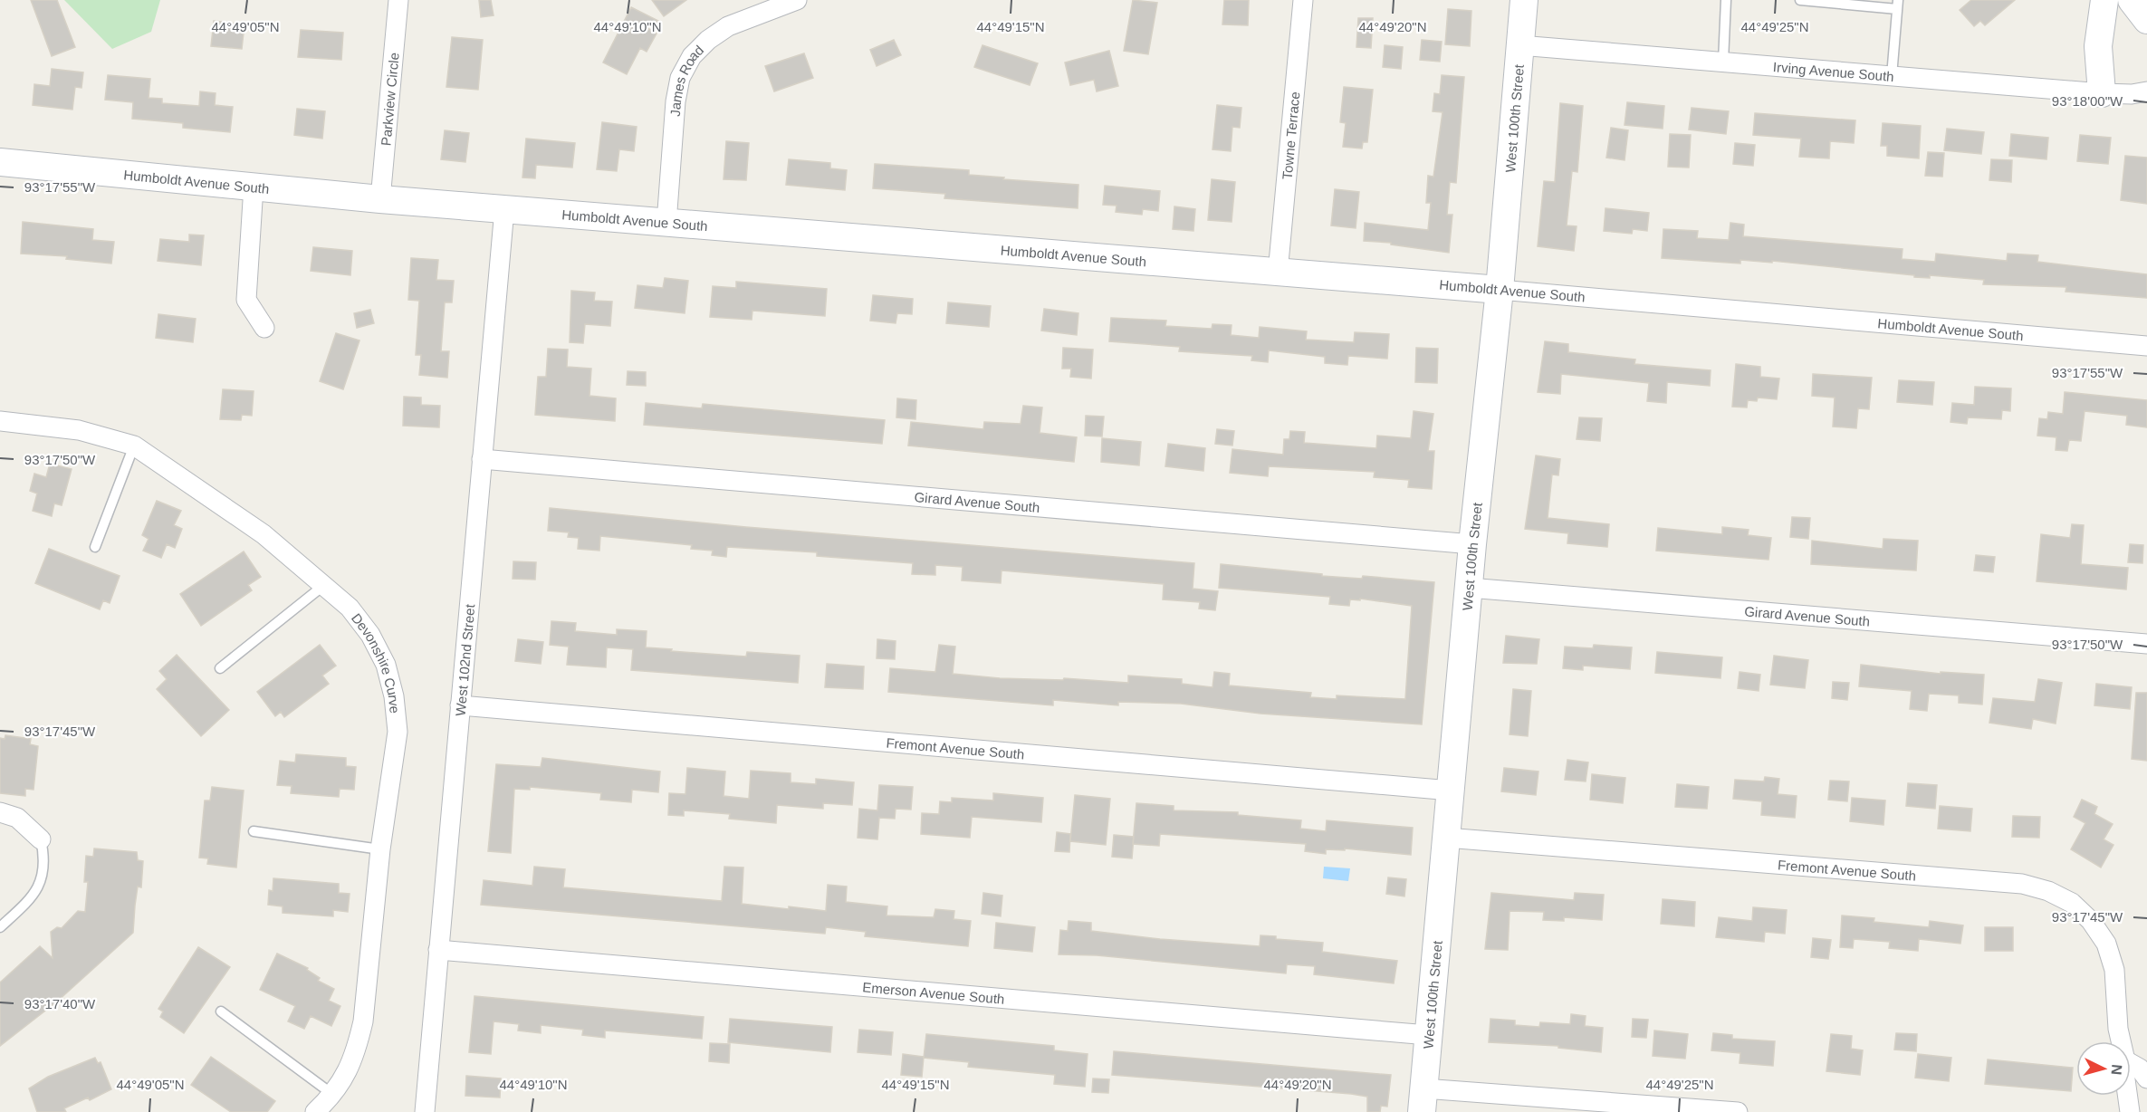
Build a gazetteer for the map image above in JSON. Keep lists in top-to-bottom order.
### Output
{
  "streets": {
    "street": [
      "Irving Avenue South",
      "James Road",
      "Parkview Circle",
      "West 100th Street",
      "Towne Terrace",
      "Humboldt Avenue South",
      "Girard Avenue South",
      "West 102nd Street",
      "Devonshire Curve",
      "Fremont Avenue South",
      "Emerson Avenue South"
    ]
  },
  "crossings": [
    ["Irving Avenue South", "West 100th Street"],
    ["James Road", "Humboldt Avenue South"],
    ["Parkview Circle", "Humboldt Avenue South"],
    ["West 100th Street", "Humboldt Avenue South"],
    ["West 100th Street", "Girard Avenue South"],
    ["West 100th Street", "Fremont Avenue South"],
    ["West 100th Street", "Emerson Avenue South"],
    ["Towne Terrace", "Humboldt Avenue South"],
    ["Humboldt Avenue South", "West 102nd Street"],
    ["Girard Avenue South", "West 102nd Street"],
    ["West 102nd Street", "Fremont Avenue South"],
    ["West 102nd Street", "Emerson Avenue South"]
  ],
  "north": "right",
  "coordinates": [
    "44°49'05\"N",
    "44°49'10\"N",
    "44°49'15\"N",
    "44°49'20\"N",
    "44°49'25\"N",
    "93°18'00\"W",
    "93°17'55\"W",
    "93°17'50\"W",
    "93°17'45\"W",
    "93°17'40\"W"
  ]
}
